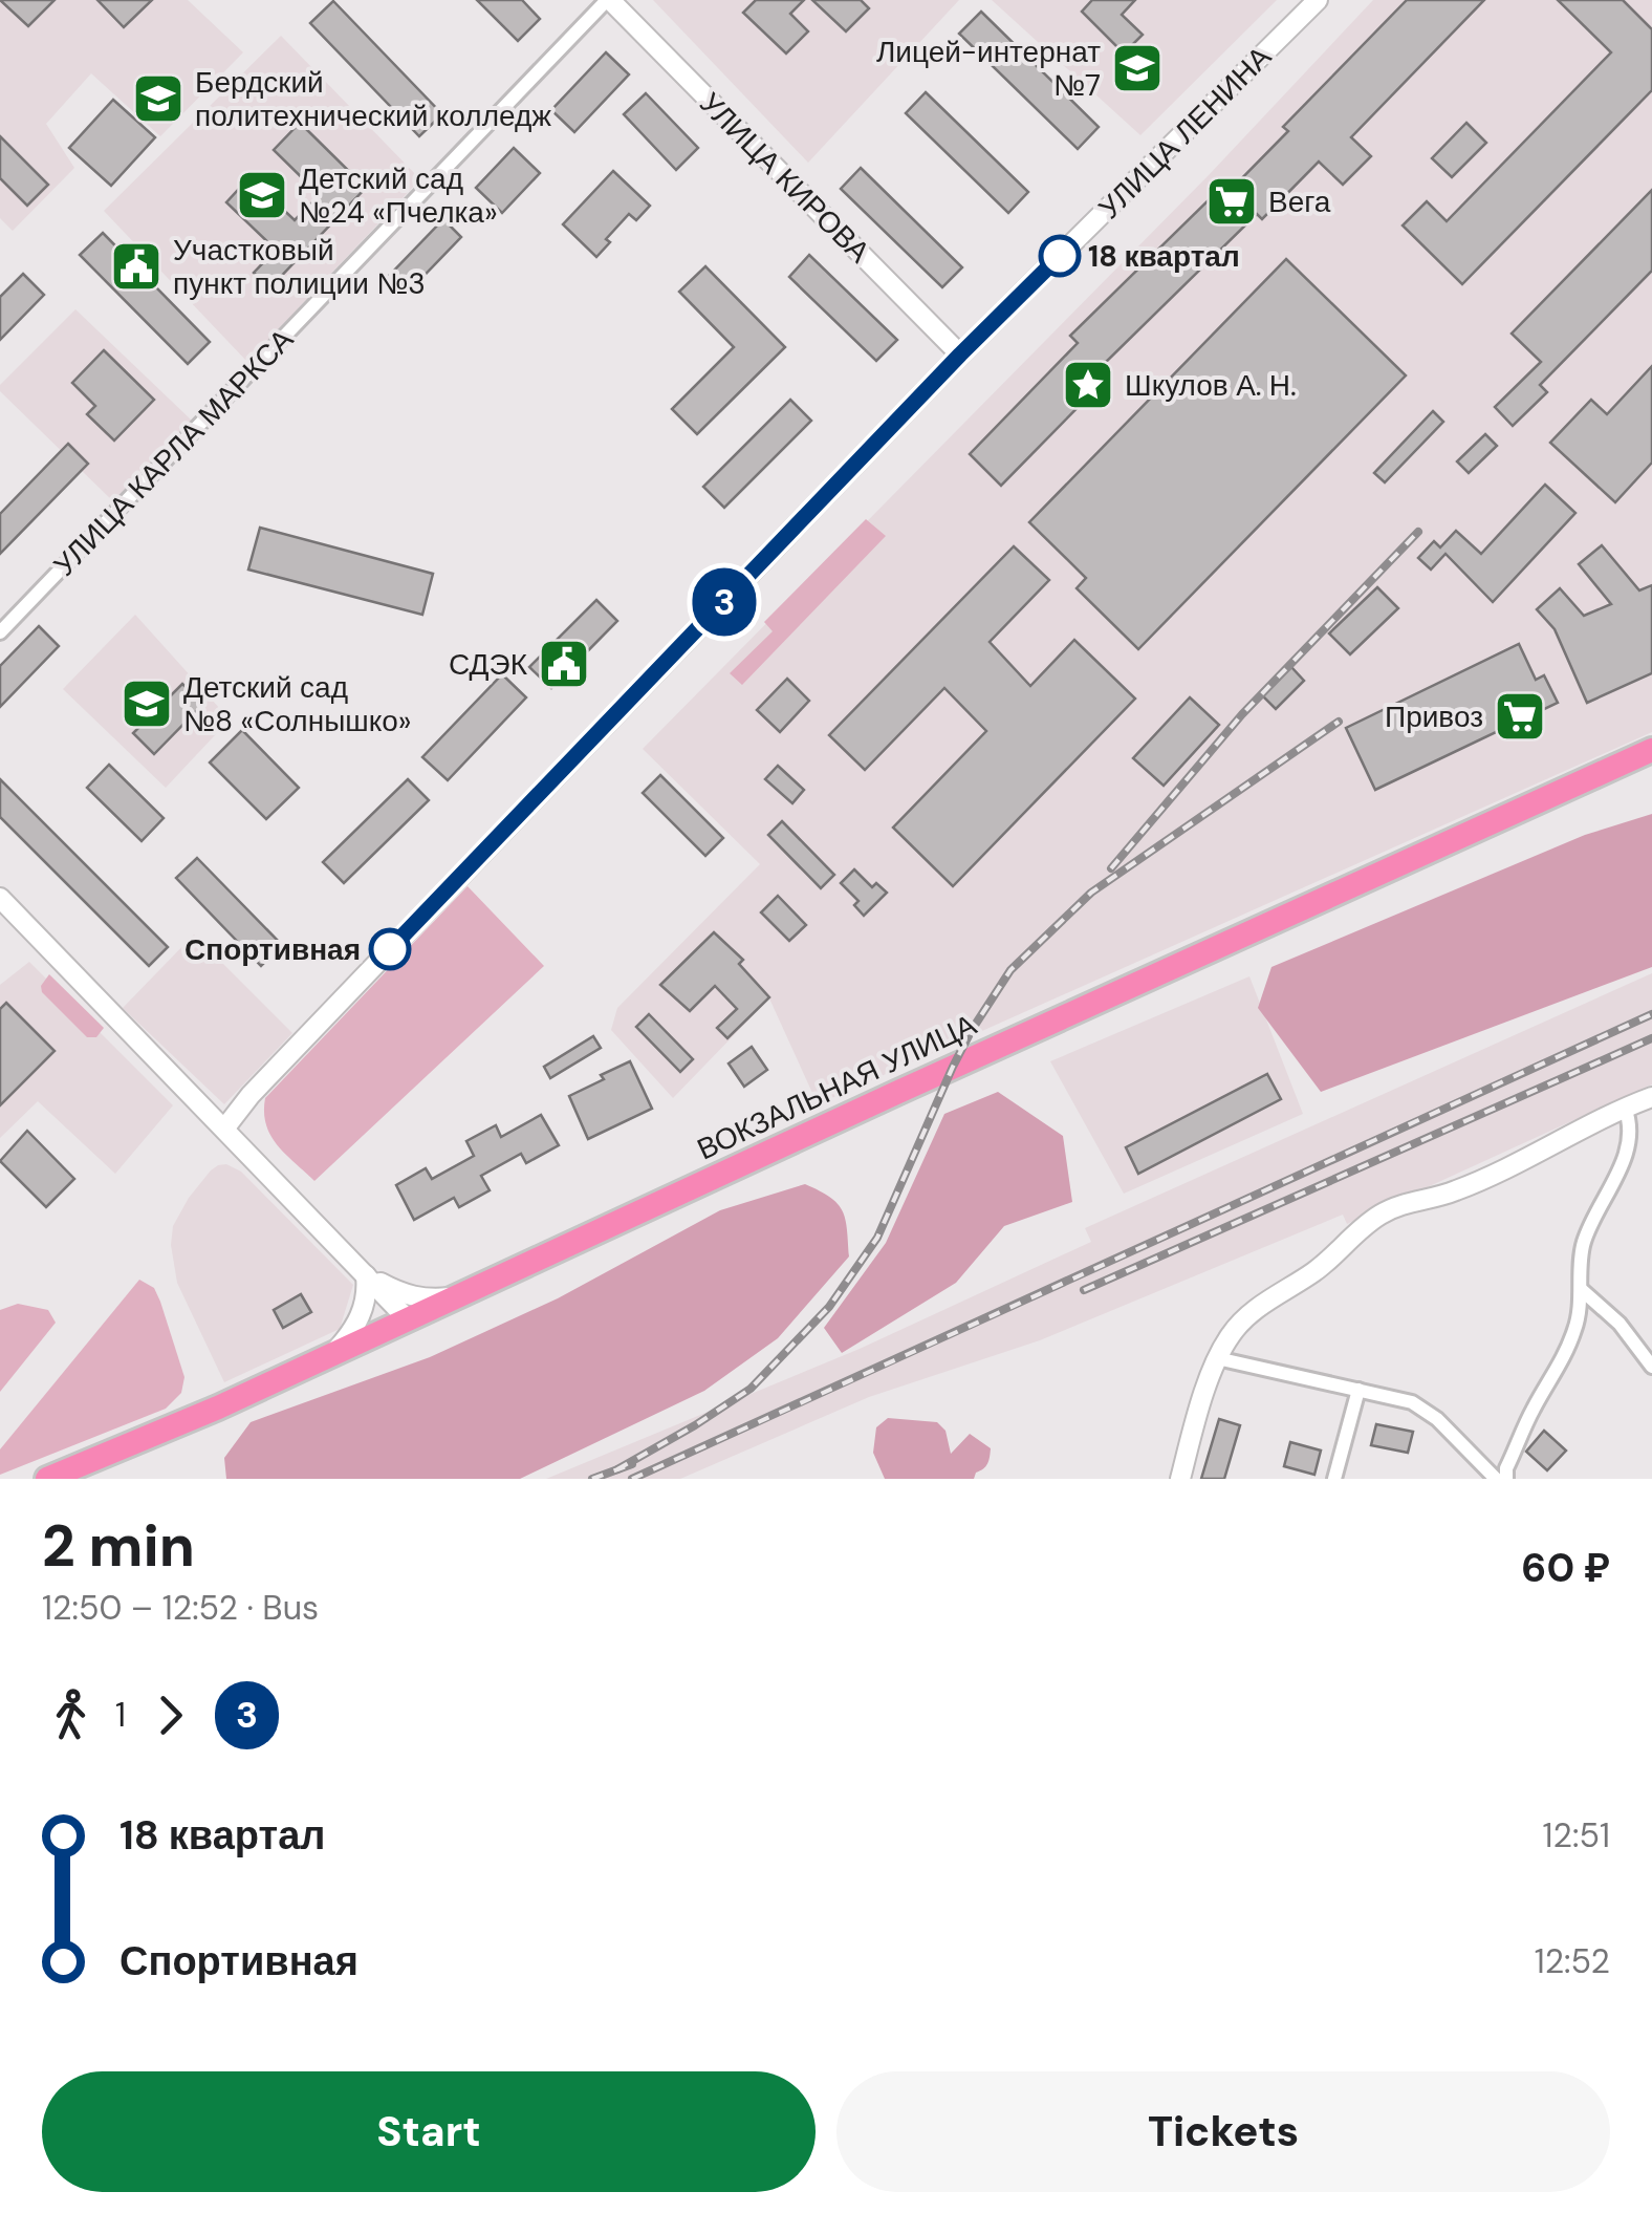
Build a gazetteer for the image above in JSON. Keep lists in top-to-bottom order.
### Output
{
  "streets": {
    "highway": ["ВОКЗАЛЬНАЯ УЛИЦА"],
    "main road": ["УЛИЦА ЛЕНИНА", "УЛИЦА КИРОВА"],
    "street": ["УЛИЦА КАРЛА МАРКСА"]
  },
  "crossings": [
    ["УЛИЦА ЛЕНИНА", "УЛИЦА КИРОВА"],
    ["УЛИЦА КИРОВА", "УЛИЦА КАРЛА МАРКСА"]
  ],
  "places": {
    "school or university": [
      "Лицей-интернат №7",
      "Бердский политехнический колледж",
      "Детский сад №24 «Пчелка»",
      "Детский сад №8 «Солнышко»"
    ],
    "supermarket": ["Вега", "Привоз"],
    "other": ["18 квартал", "Спортивная"],
    "public building": ["Участковый пункт полиции №3", "СДЭК"],
    "place": ["Шкулов А. Н."]
  },
  "lines": ["bus line 3"],
  "page": {
    "on_map": "3",
    "heading": ["2 min", "12:50 – 12:52 · Bus", "60 ₽"],
    "legs": ["1", "3"],
    "list": [
      {
        "name": "18 квартал",
        "value": "12:51"
      },
      {
        "name": "Спортивная",
        "value": "12:52"
      }
    ],
    "buttons": ["Start", "Tickets"]
  }
}
